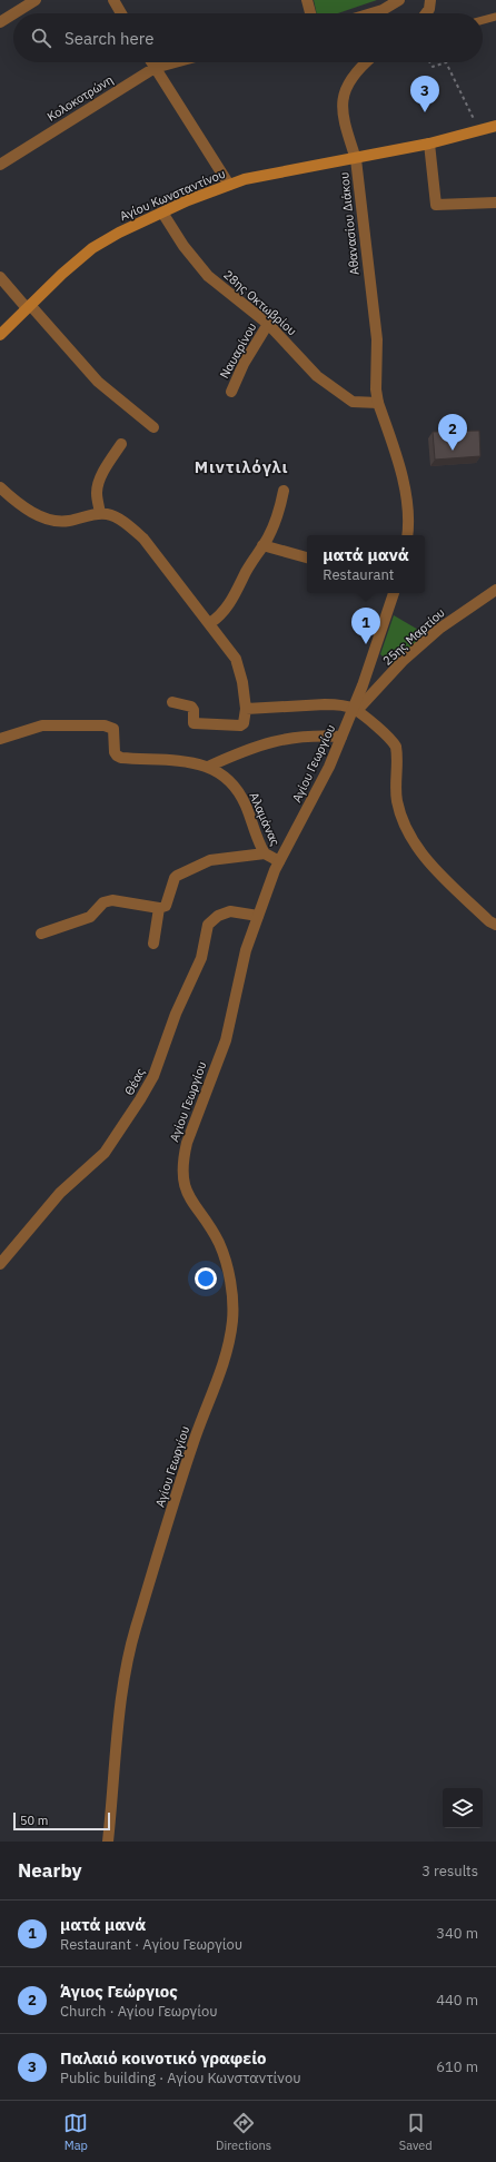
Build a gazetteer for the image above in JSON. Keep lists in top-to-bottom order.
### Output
{
  "streets": {
    "main road": ["Αγίου Κωνσταντίνου"],
    "street": [
      "Κολοκοτρώνη",
      "Αθανασίου Διάκου",
      "28ης Οκτωβρίου",
      "Ναυαρίνου",
      "25ης Μαρτίου",
      "Αγίου Γεωργίου",
      "Αλαμάνας",
      "Θέας"
    ]
  },
  "crossings": [
    ["Αγίου Κωνσταντίνου", "Αθανασίου Διάκου"],
    ["Αγίου Κωνσταντίνου", "28ης Οκτωβρίου"],
    ["Αθανασίου Διάκου", "28ης Οκτωβρίου"],
    ["28ης Οκτωβρίου", "Ναυαρίνου"],
    ["25ης Μαρτίου", "Αγίου Γεωργίου"],
    ["Αγίου Γεωργίου", "Αλαμάνας"],
    ["Αγίου Γεωργίου", "Θέας"]
  ],
  "districts": ["Μιντιλόγλι"],
  "scale_bar": "50 m",
  "page": {
    "search": "Search here",
    "pins": ["3", "2", "1"],
    "popup": ["ματά μανά", "Restaurant"],
    "scale": "50 m",
    "heading": ["Nearby", "3 results"],
    "list": [
      {
        "mark": "1",
        "name": "ματά μανά",
        "note": "Restaurant · Αγίου Γεωργίου",
        "value": "340 m"
      },
      {
        "mark": "2",
        "name": "Άγιος Γεώργιος",
        "note": "Church · Αγίου Γεωργίου",
        "value": "440 m"
      },
      {
        "mark": "3",
        "name": "Παλαιό κοινοτικό γραφείο",
        "note": "Public building · Αγίου Κωνσταντίνου",
        "value": "610 m"
      }
    ],
    "nav": ["Map", "Directions", "Saved"]
  }
}
